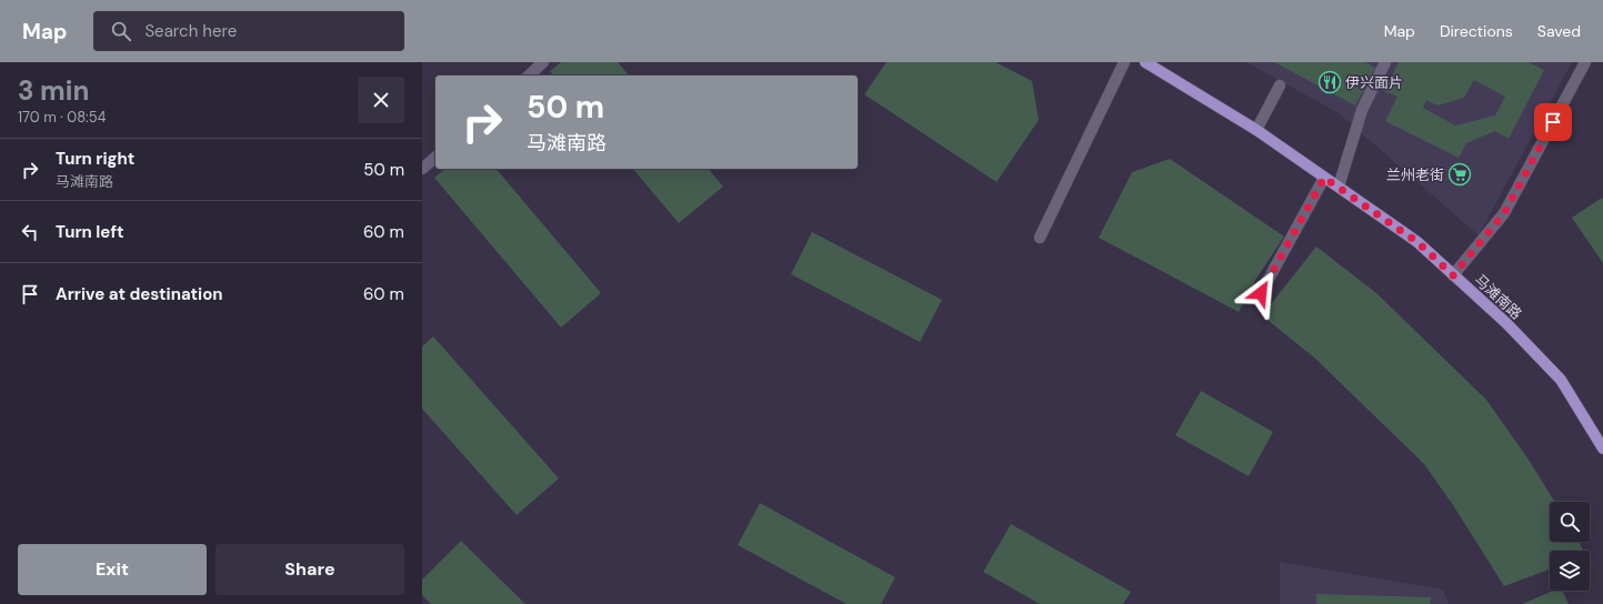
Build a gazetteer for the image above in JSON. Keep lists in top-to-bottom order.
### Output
{
  "streets": {
    "main road": ["马滩南路"]
  },
  "places": {
    "restaurant": ["伊兴面片"],
    "supermarket": ["兰州老街"]
  },
  "page": {
    "header": "Map",
    "search": "Search here",
    "nav": ["Map", "Directions", "Saved"],
    "heading": ["3 min", "170 m · 08:54"],
    "turn": ["50 m", "马滩南路"],
    "list": [
      {
        "name": "Turn right",
        "note": "马滩南路",
        "value": "50 m"
      },
      {
        "name": "Turn left",
        "value": "60 m"
      },
      {
        "name": "Arrive at destination",
        "value": "60 m"
      }
    ],
    "buttons": ["Exit", "Share"]
  }
}
